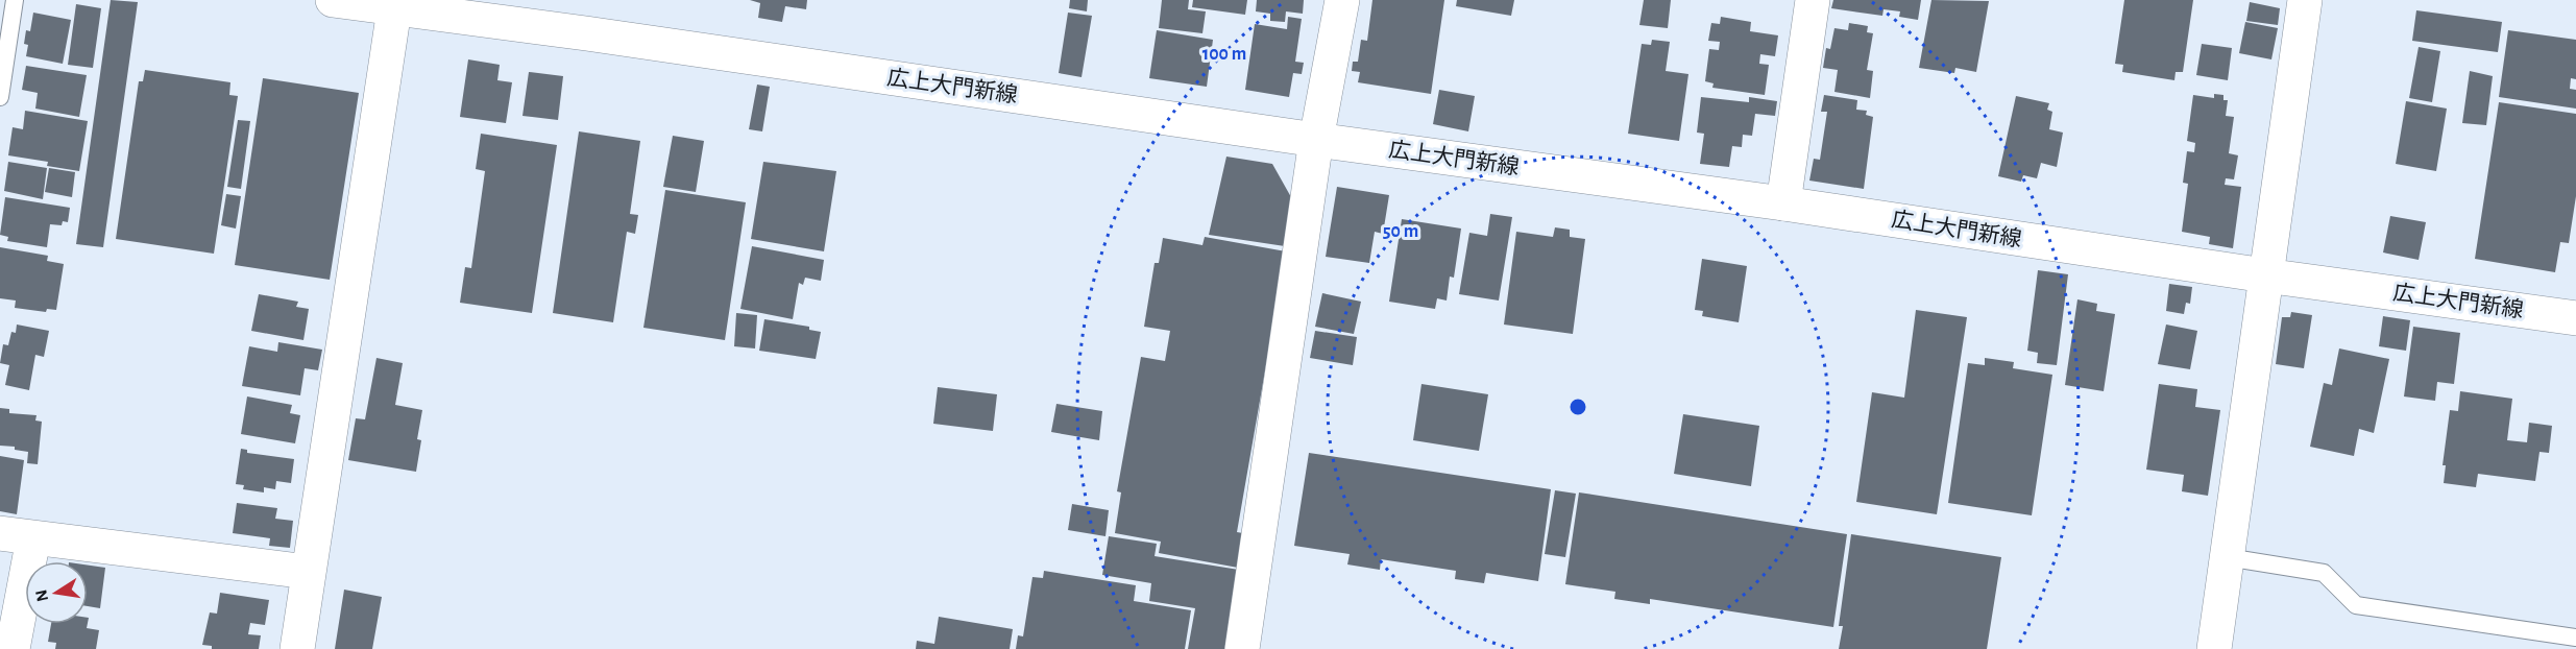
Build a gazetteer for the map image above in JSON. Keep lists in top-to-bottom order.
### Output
{
  "streets": {
    "street": ["広上大門新線"]
  },
  "north": "left",
  "rings": ["100 m", "50 m"]
}
